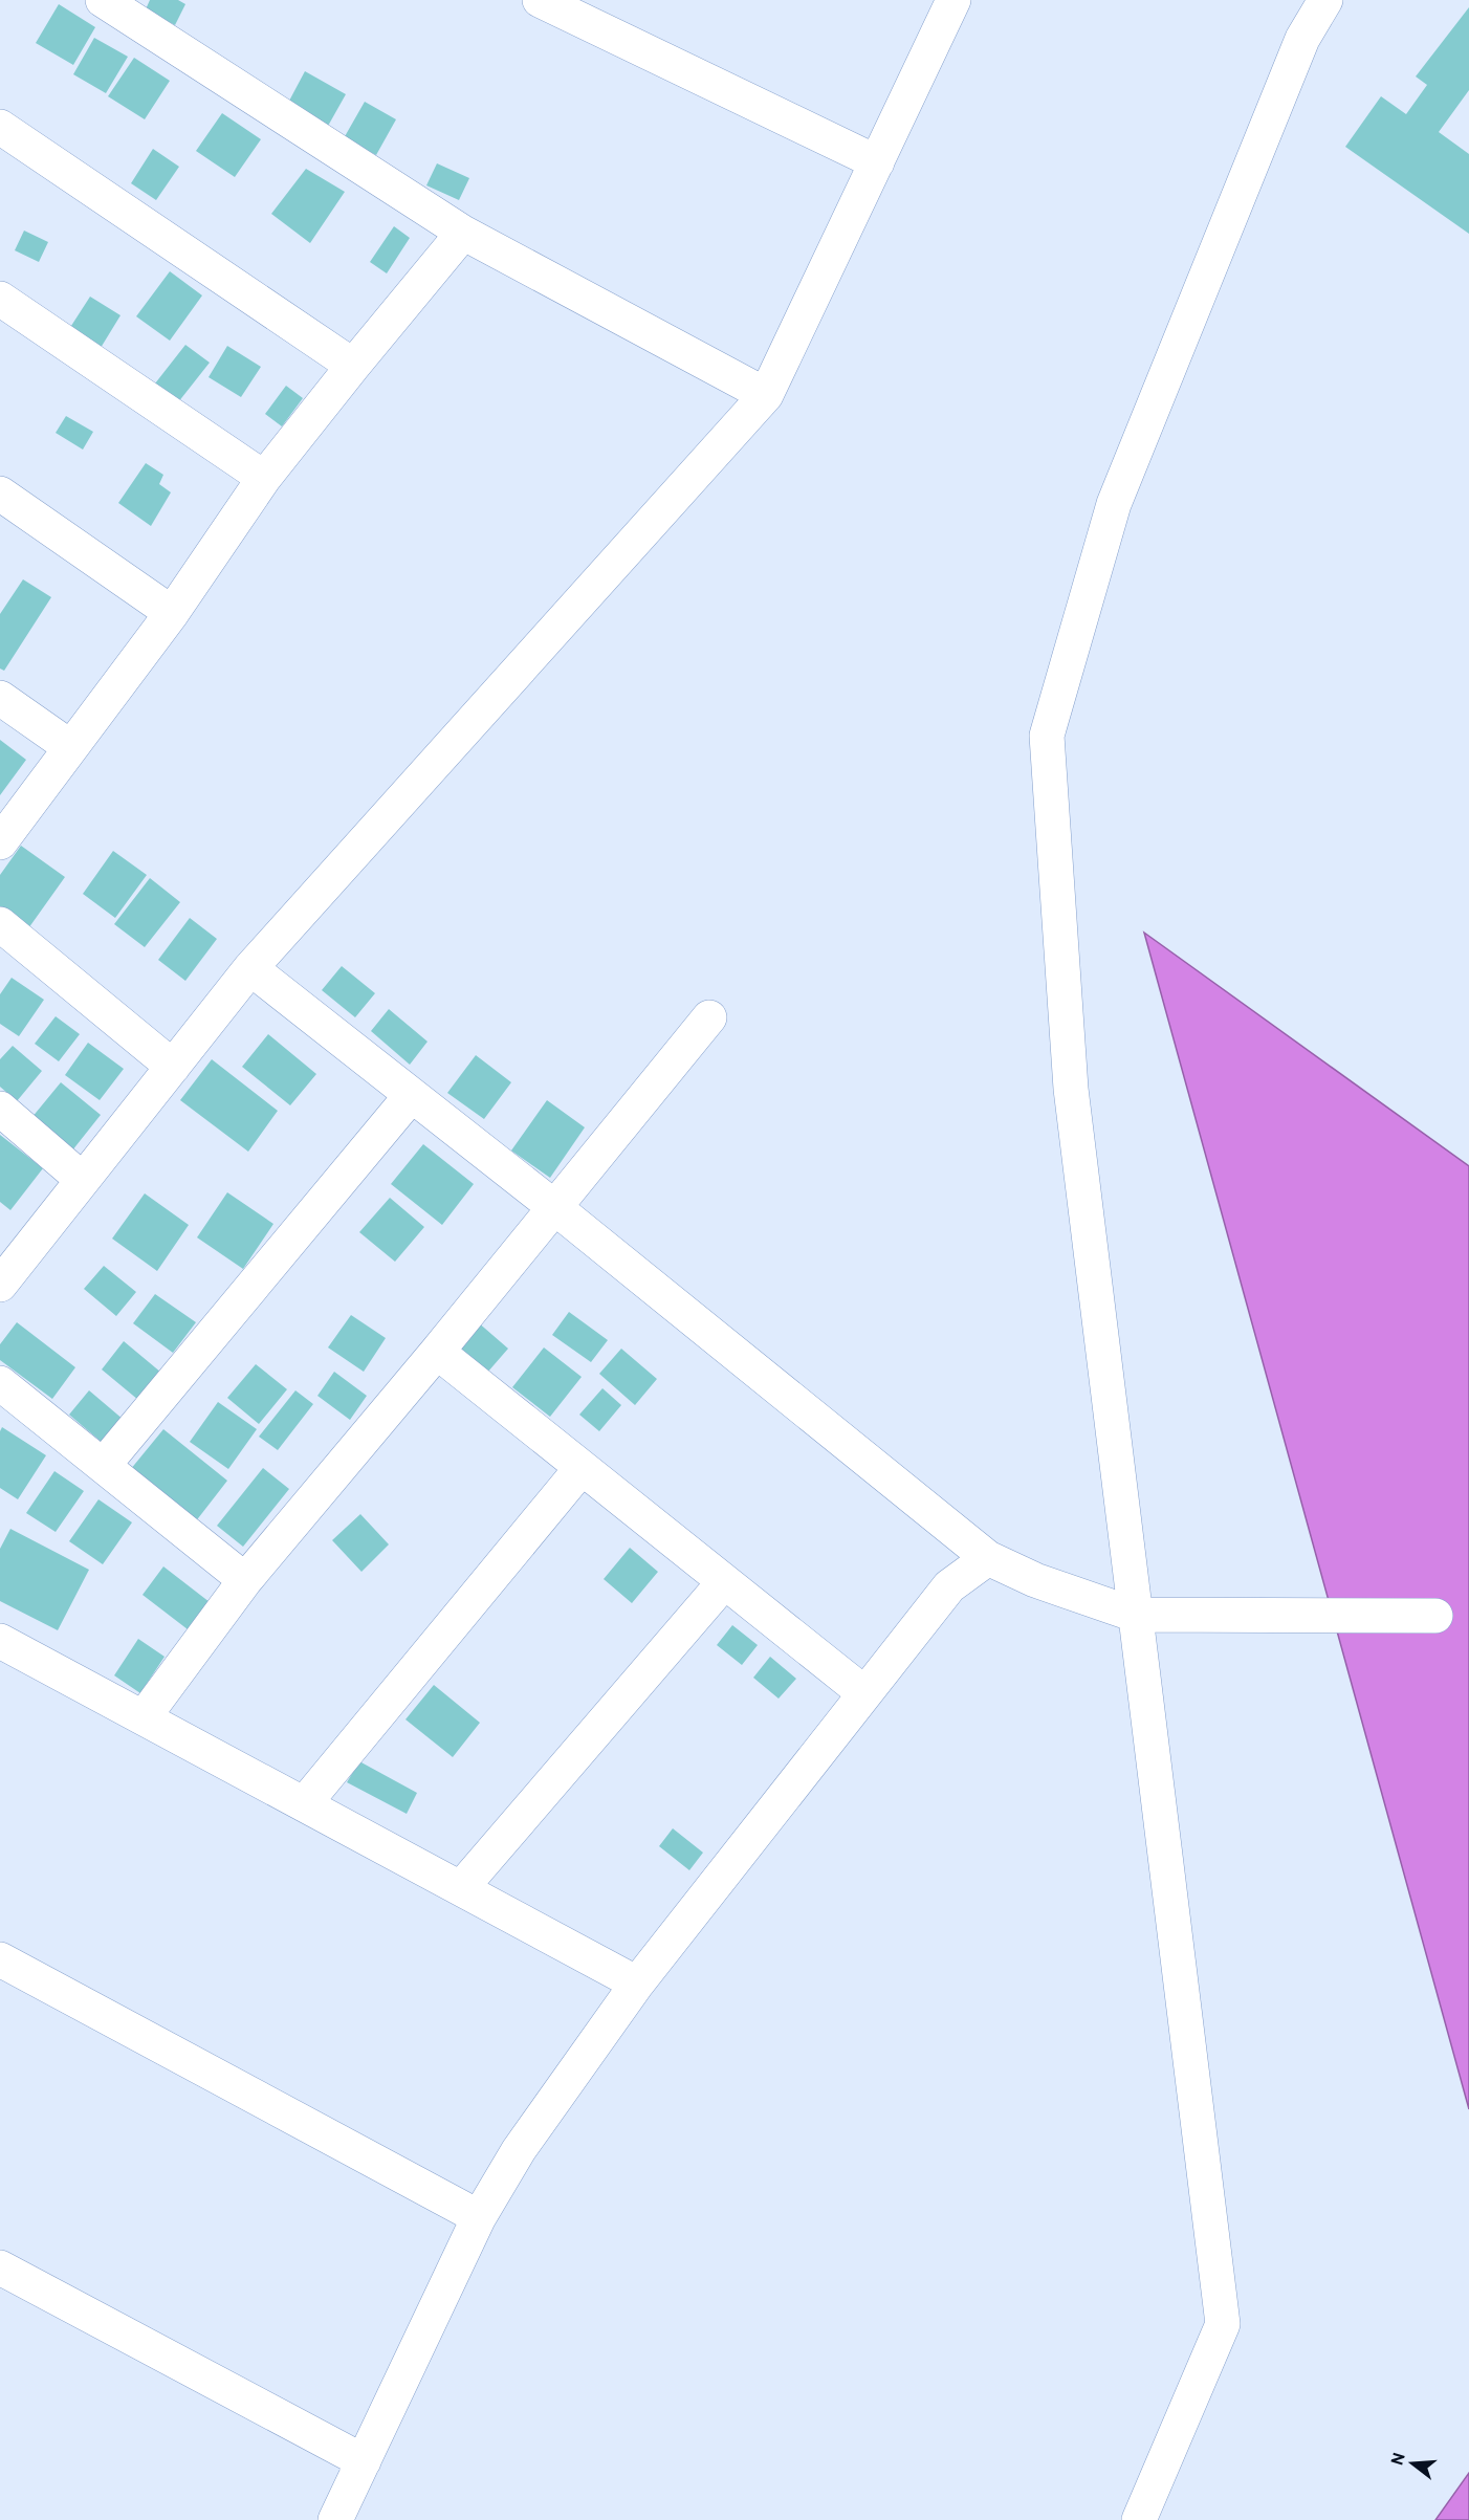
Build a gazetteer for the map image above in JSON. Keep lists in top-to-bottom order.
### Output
{
  "north": "left"
}
